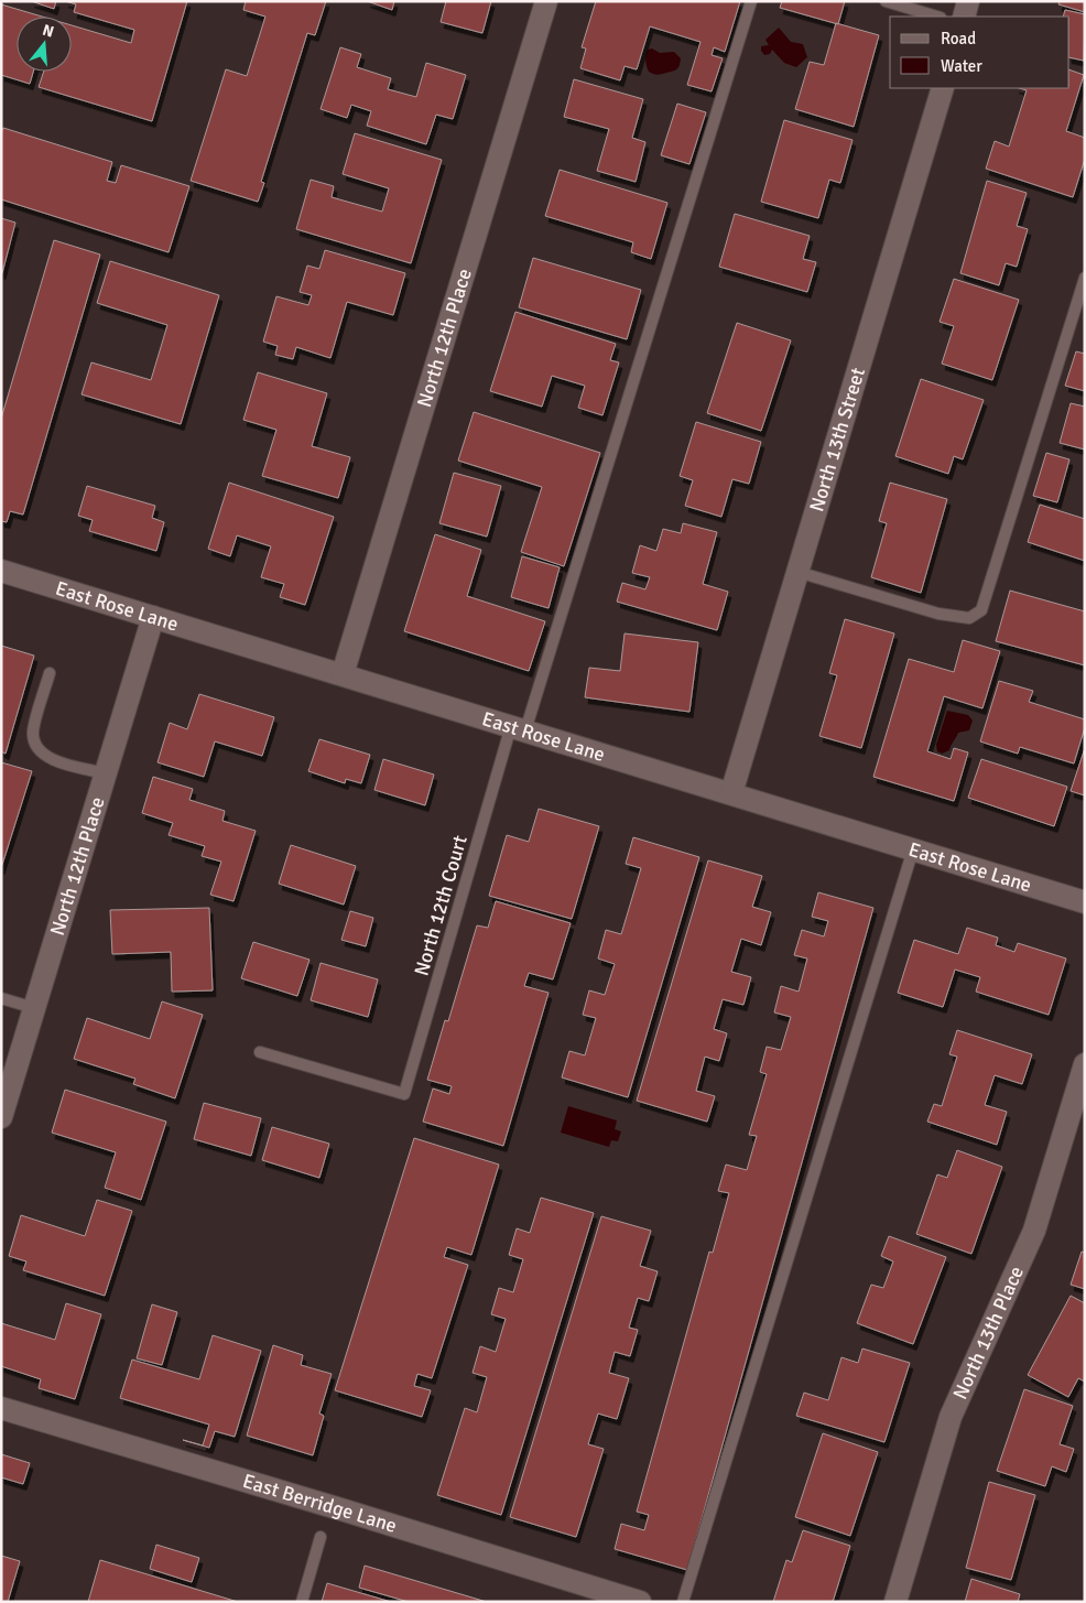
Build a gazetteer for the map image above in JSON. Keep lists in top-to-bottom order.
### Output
{
  "streets": {
    "street": [
      "North 12th Place",
      "North 13th Street",
      "East Rose Lane",
      "North 13th Place",
      "East Berridge Lane"
    ],
    "lane": ["North 12th Court"]
  },
  "crossings": [
    ["North 12th Place", "East Rose Lane"],
    ["North 13th Street", "East Rose Lane"],
    ["East Rose Lane", "North 12th Court"]
  ],
  "legend": ["Road", "Water"],
  "north": "top"
}
